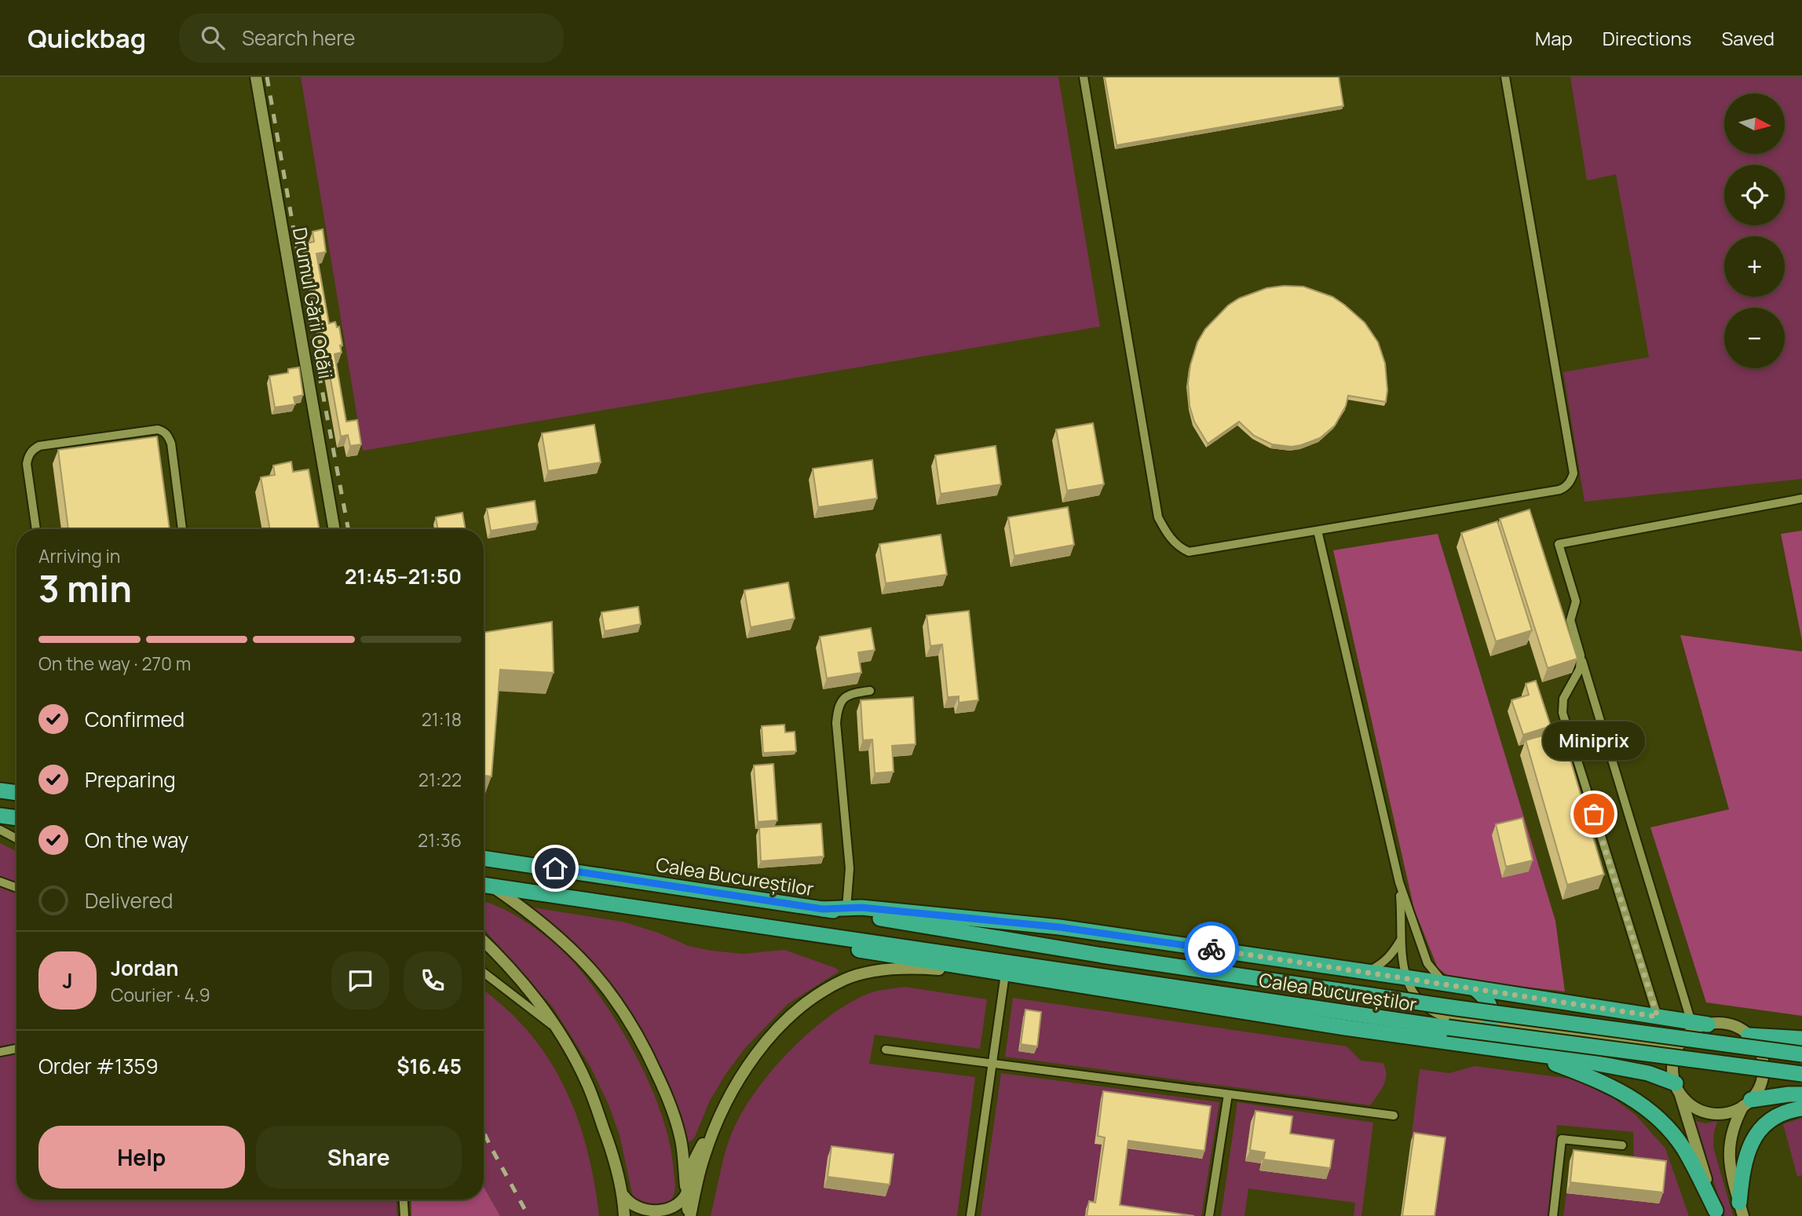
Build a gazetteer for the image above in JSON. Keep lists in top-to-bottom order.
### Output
{
  "streets": {
    "highway": ["Calea Bucureștilor"],
    "street": ["Drumul Gării Odăii"]
  },
  "places": ["Miniprix"],
  "north": "right",
  "page": {
    "header": "Quickbag",
    "search": "Search here",
    "nav": ["Map", "Directions", "Saved"],
    "map_buttons": ["+", "−"],
    "heading": ["3 min", "Arriving in", "21:45–21:50"],
    "panel": [
      "Jordan",
      "Courier · 4.9",
      "Order #1359",
      "$16.45"
    ],
    "bar": "On the way · 270 m",
    "list": [
      ["Confirmed", "21:18"],
      ["Preparing", "21:22"],
      ["On the way", "21:36"],
      "Delivered"
    ],
    "bubble": "Miniprix",
    "round": "J",
    "buttons": ["Help", "Share"]
  }
}
